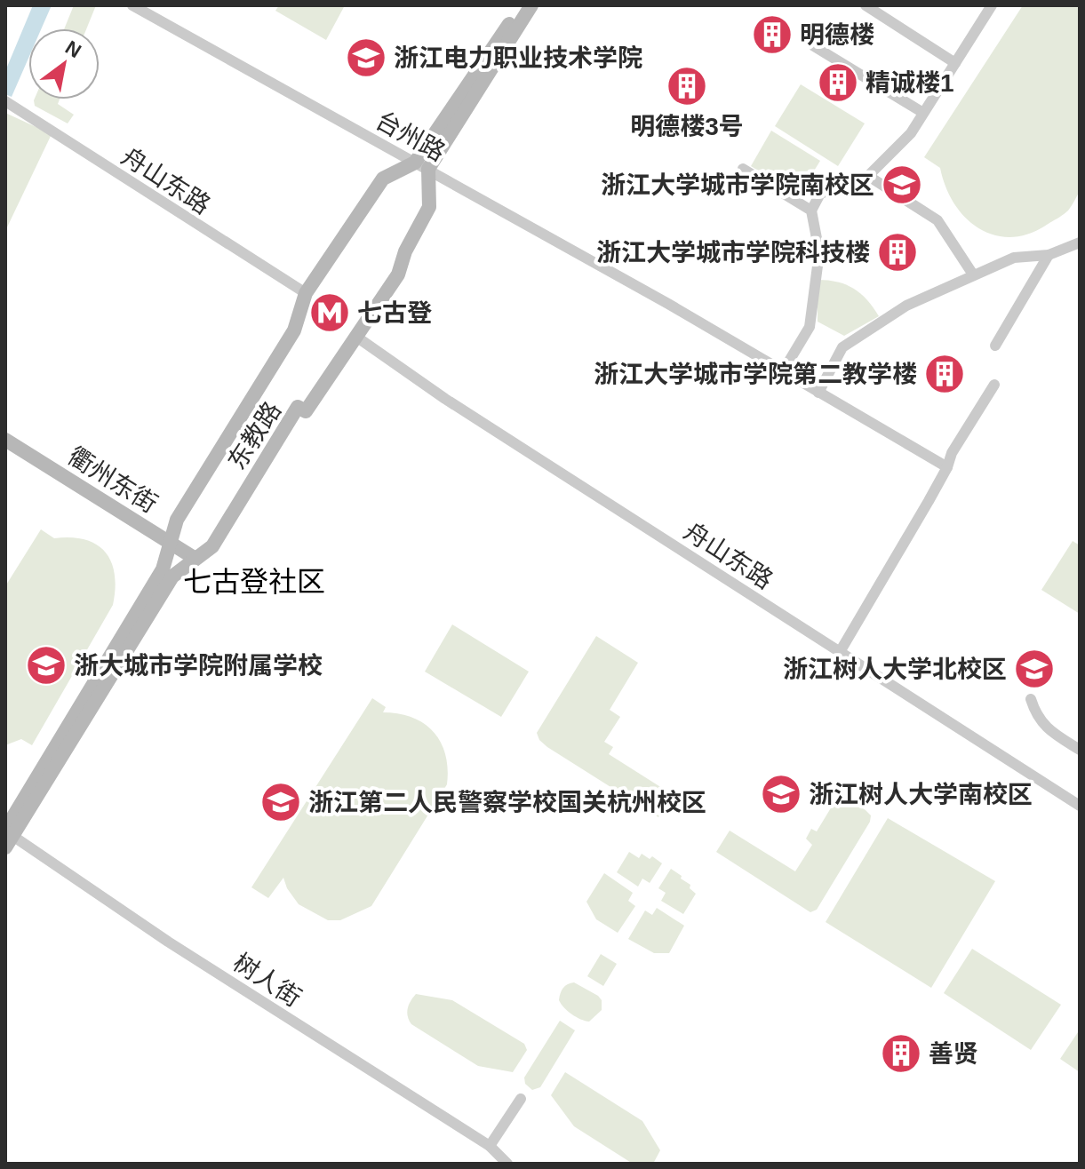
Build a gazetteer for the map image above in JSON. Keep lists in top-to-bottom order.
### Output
{
  "streets": {
    "street": [
      "台州路",
      "舟山东路",
      "东教路",
      "衢州东街",
      "树人街"
    ]
  },
  "crossings": [
    ["台州路", "东教路"],
    ["舟山东路", "东教路"],
    ["东教路", "衢州东街"],
    ["东教路", "树人街"]
  ],
  "districts": ["七古登社区"],
  "places": {
    "building": [
      "明德楼",
      "精诚楼1",
      "明德楼3号",
      "浙江大学城市学院科技楼",
      "浙江大学城市学院第二教学楼",
      "善贤"
    ],
    "school or university": [
      "浙江电力职业技术学院",
      "浙江大学城市学院南校区",
      "浙大城市学院附属学校",
      "浙江树人大学北校区",
      "浙江树人大学南校区",
      "浙江第二人民警察学校国关杭州校区"
    ],
    "metro station": ["七古登"]
  },
  "north": "top right"
}
